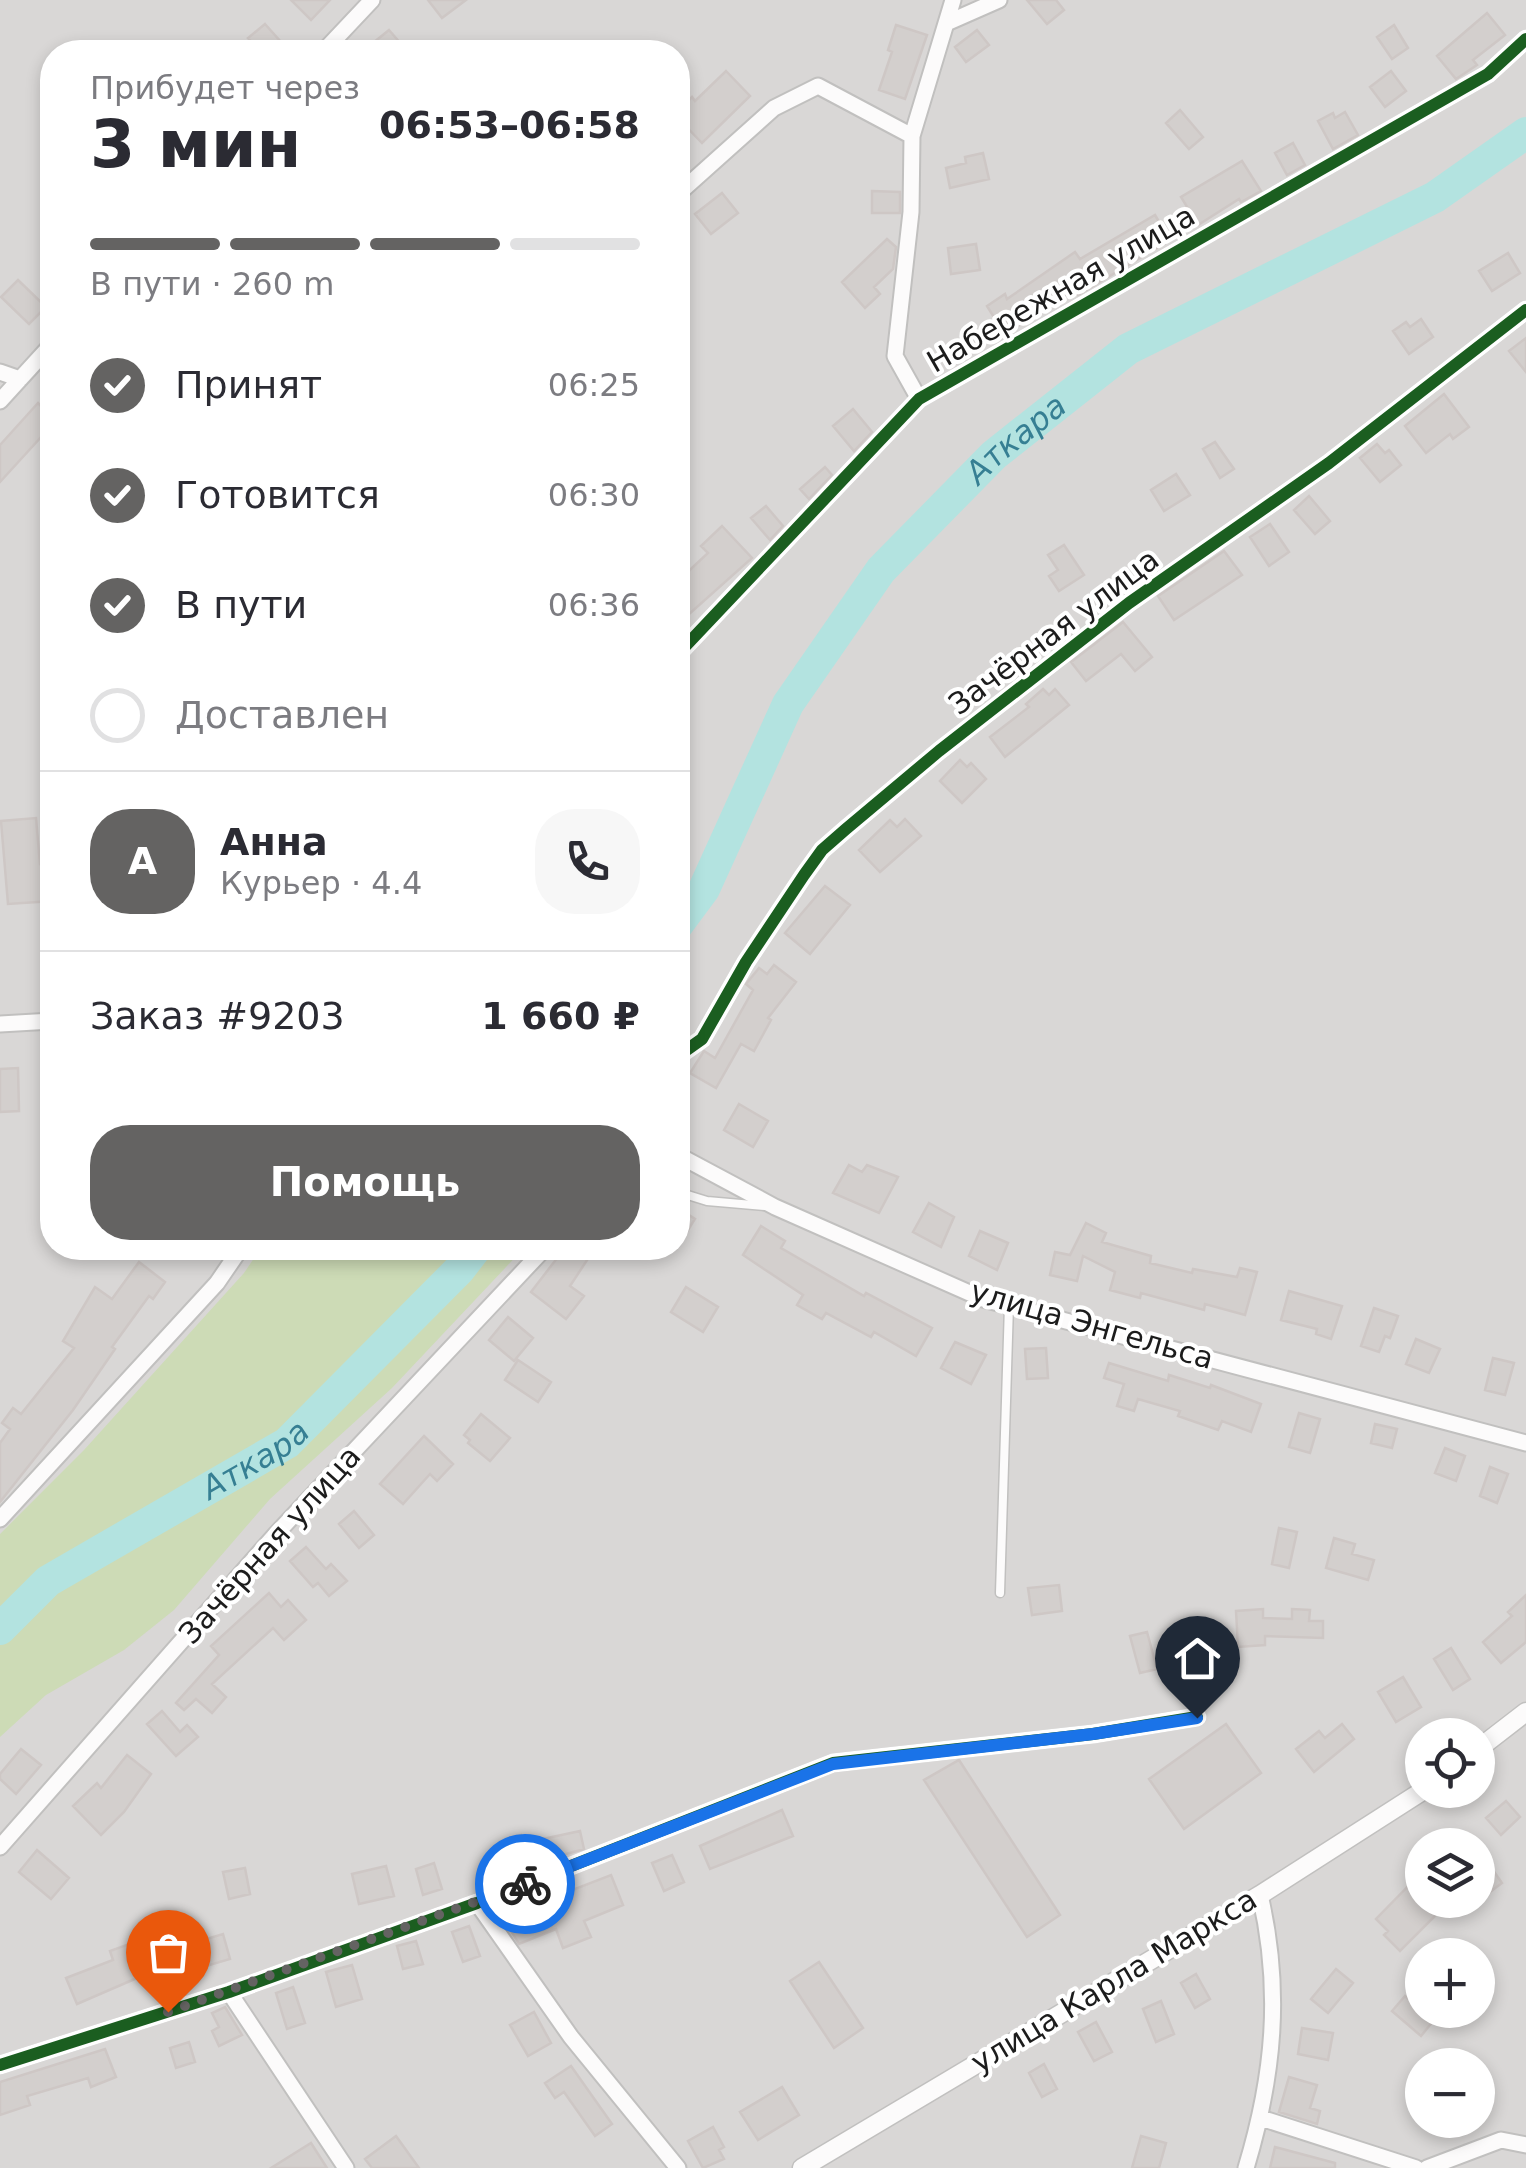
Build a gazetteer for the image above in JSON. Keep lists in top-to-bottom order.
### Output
{
  "streets": {
    "street": [
      "Набережная улица",
      "Зачёрная улица",
      "улица Энгельса",
      "улица Карла Маркса"
    ]
  },
  "water": ["Аткара"],
  "page": {
    "heading": ["3 мин", "Прибудет через", "06:53–06:58"],
    "panel": [
      "Анна",
      "Курьер · 4.4",
      "Заказ #9203",
      "1 660 ₽"
    ],
    "bar": "В пути · 260 m",
    "list": [
      ["Принят", "06:25"],
      ["Готовится", "06:30"],
      ["В пути", "06:36"],
      "Доставлен"
    ],
    "round": "А",
    "buttons": "Помощь",
    "map_buttons": ["+", "−"]
  }
}
